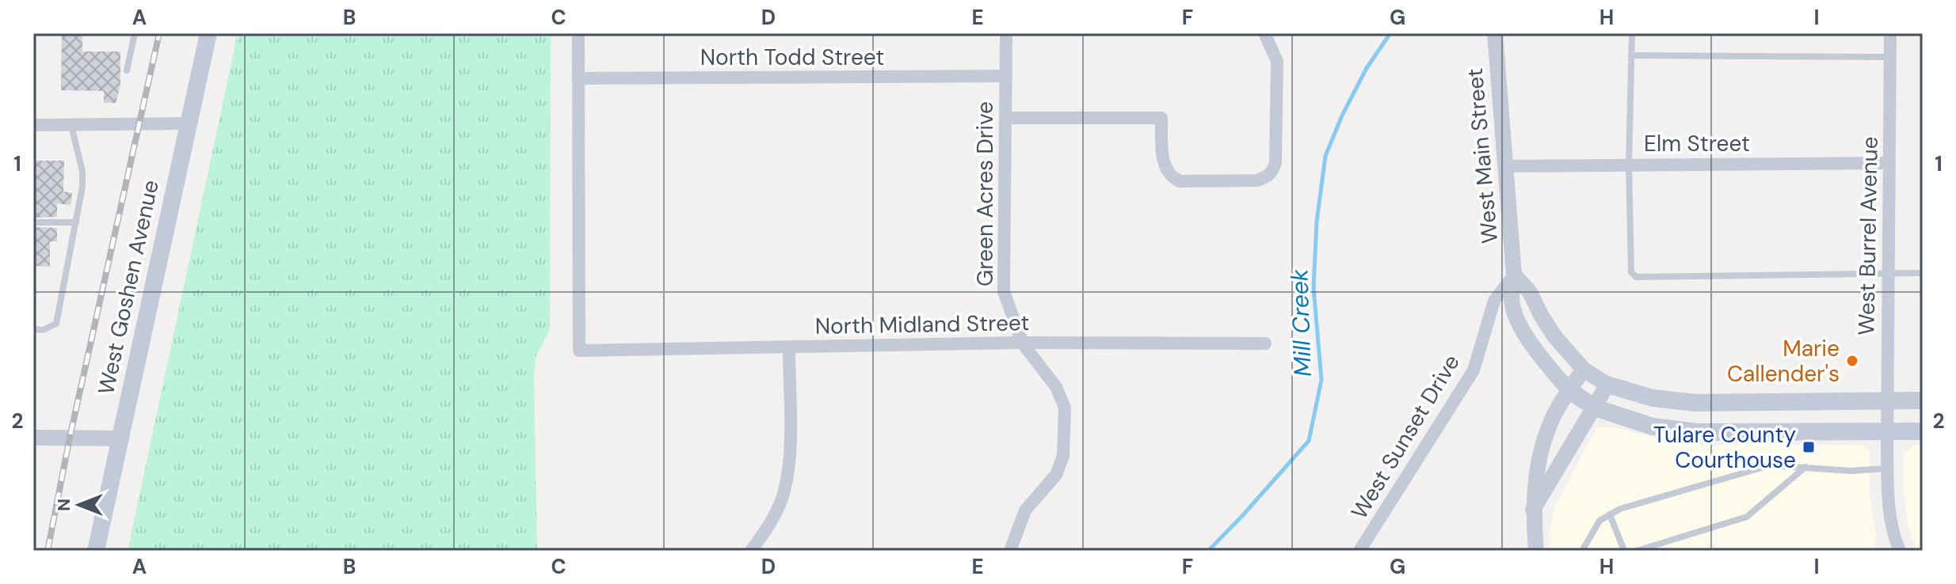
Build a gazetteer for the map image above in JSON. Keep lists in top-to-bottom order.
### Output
{
  "streets": {
    "main road": ["West Goshen Avenue"],
    "street": [
      "North Todd Street",
      "Elm Street",
      "West Main Street",
      "Green Acres Drive",
      "West Burrel Avenue",
      "North Midland Street",
      "West Sunset Drive"
    ]
  },
  "crossings": [
    ["North Todd Street", "Green Acres Drive"],
    ["North Todd Street", "North Midland Street"],
    ["Elm Street", "West Main Street"],
    ["Elm Street", "West Burrel Avenue"],
    ["West Main Street", "West Sunset Drive"],
    ["Green Acres Drive", "North Midland Street"]
  ],
  "water": ["Mill Creek"],
  "places": {
    "other": ["Marie Callender's"],
    "transit": ["Tulare County Courthouse"]
  },
  "north": "left",
  "grid": {
    "columns": [
      "A",
      "B",
      "C",
      "D",
      "E",
      "F",
      "G",
      "H",
      "I"
    ],
    "rows": ["1", "2"]
  }
}
